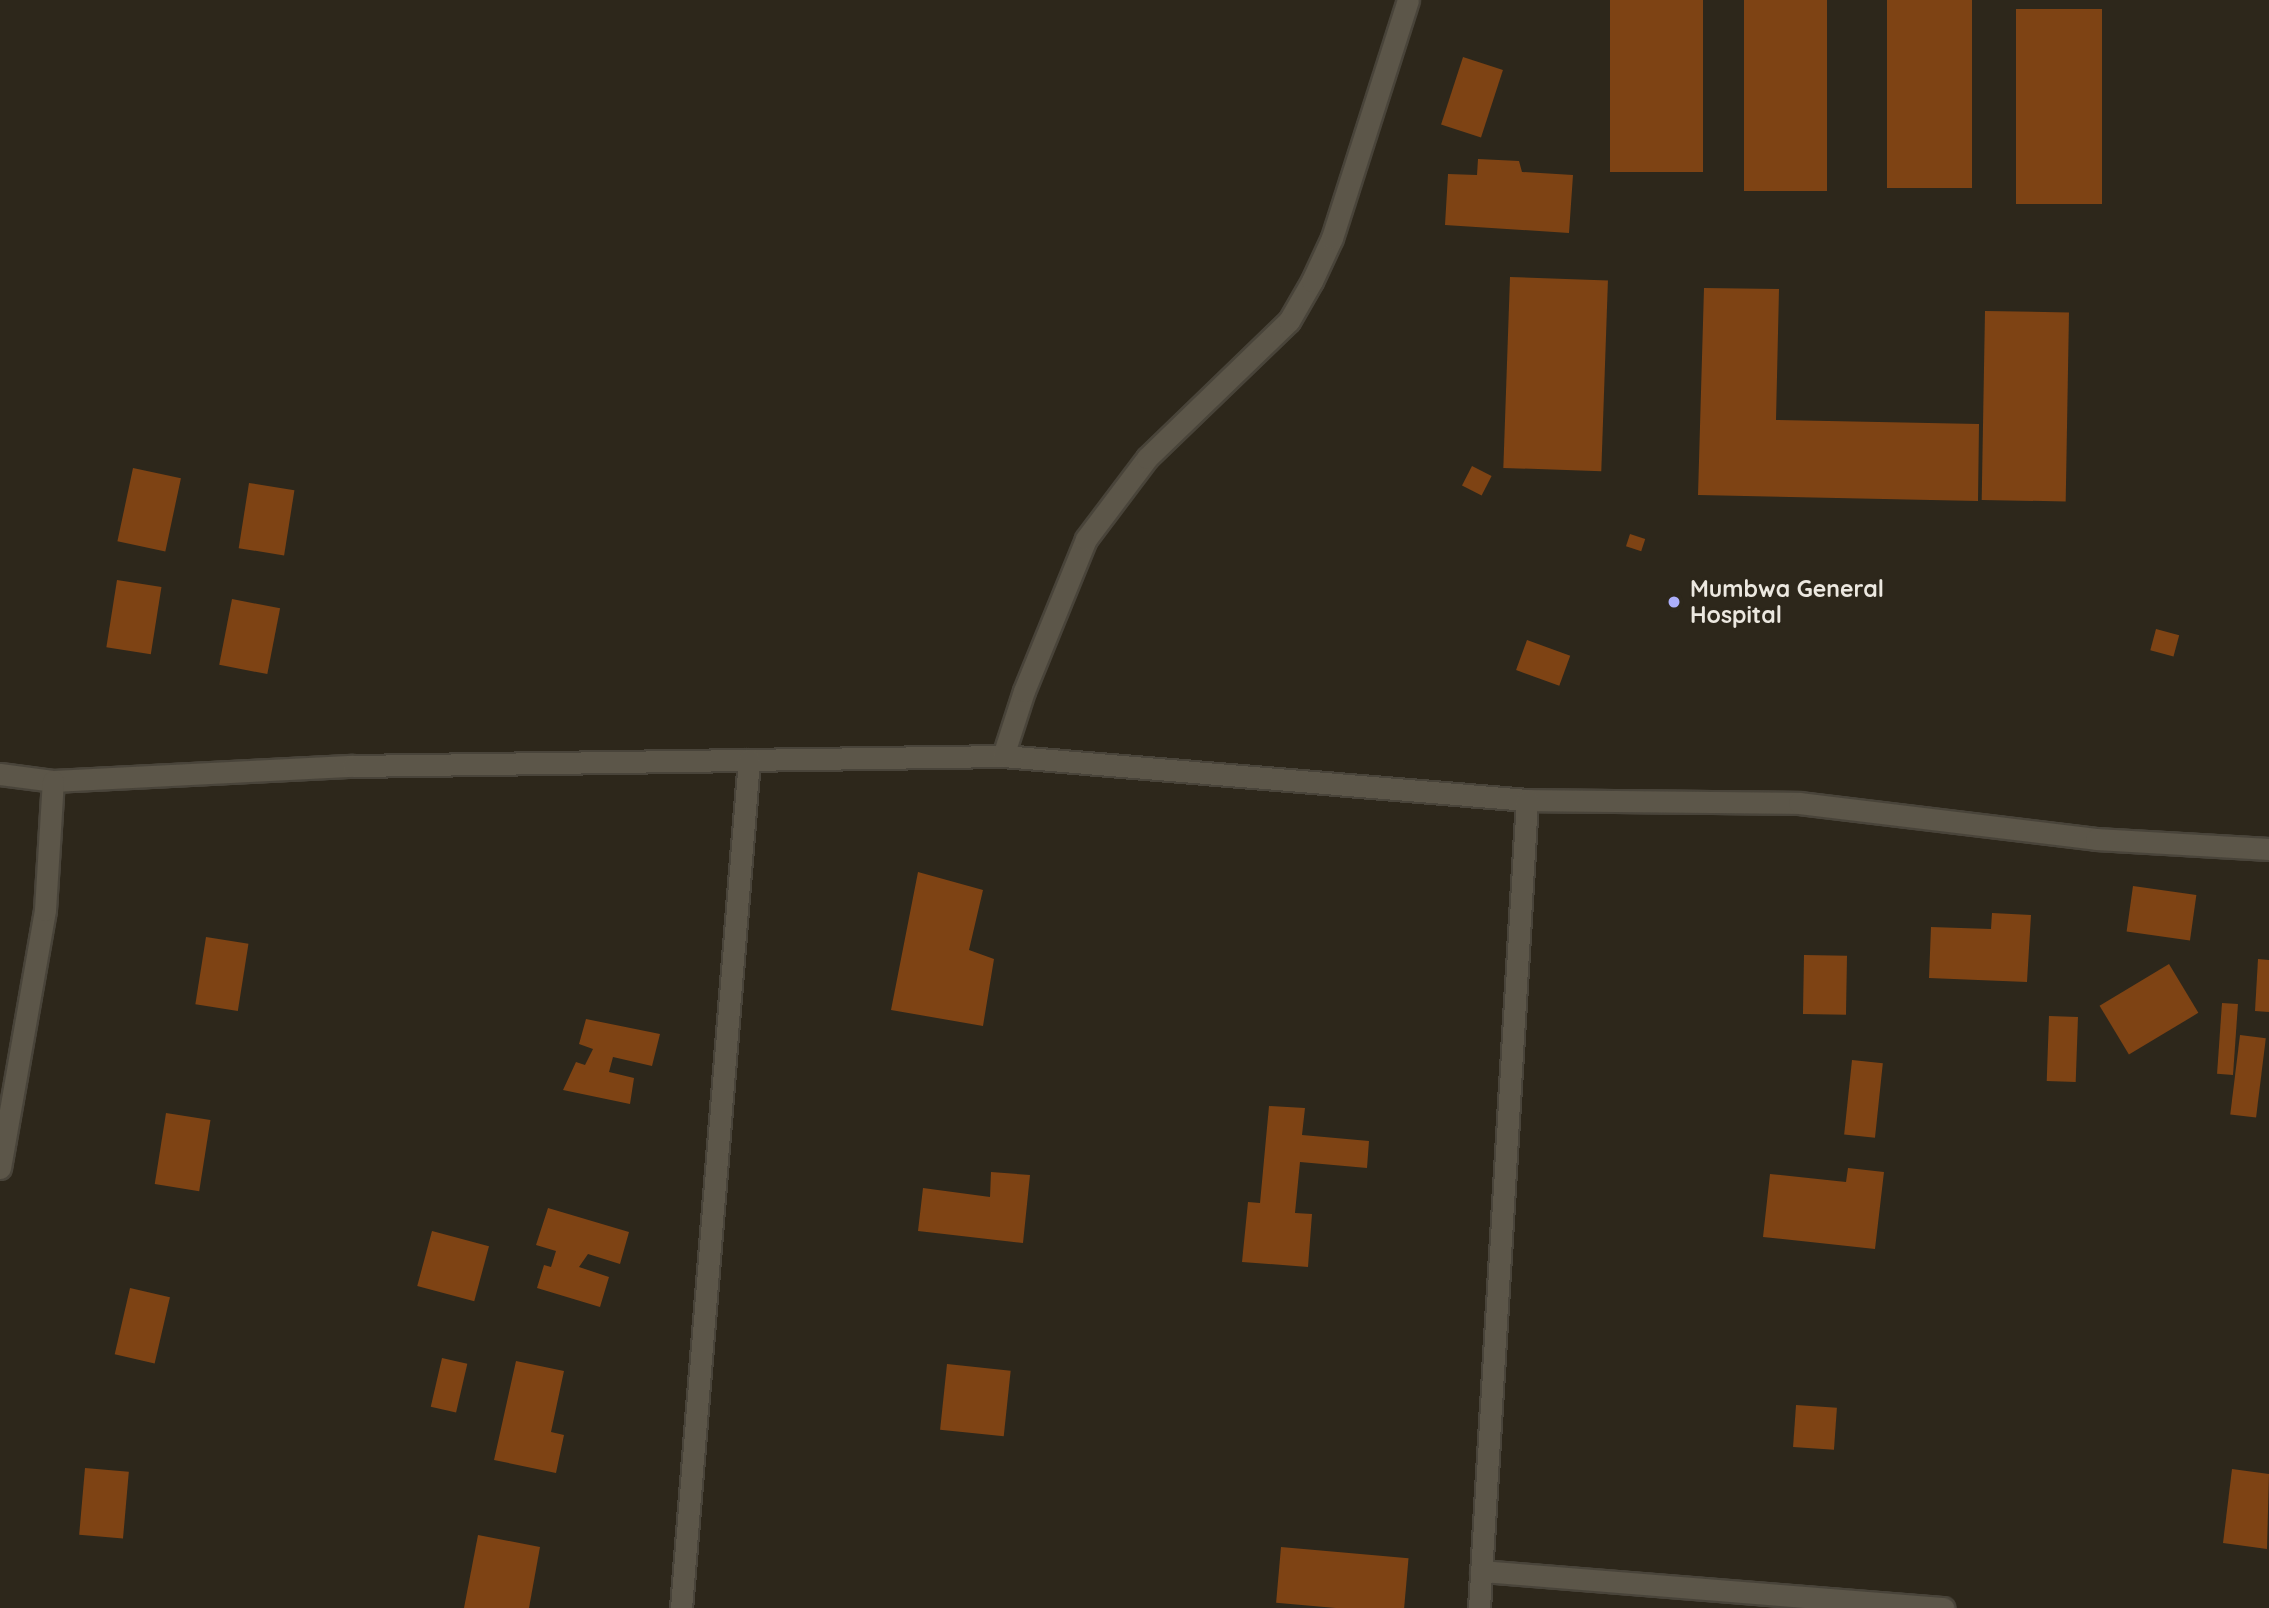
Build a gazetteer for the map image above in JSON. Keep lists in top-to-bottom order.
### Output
{
  "places": ["Mumbwa General Hospital"]
}
